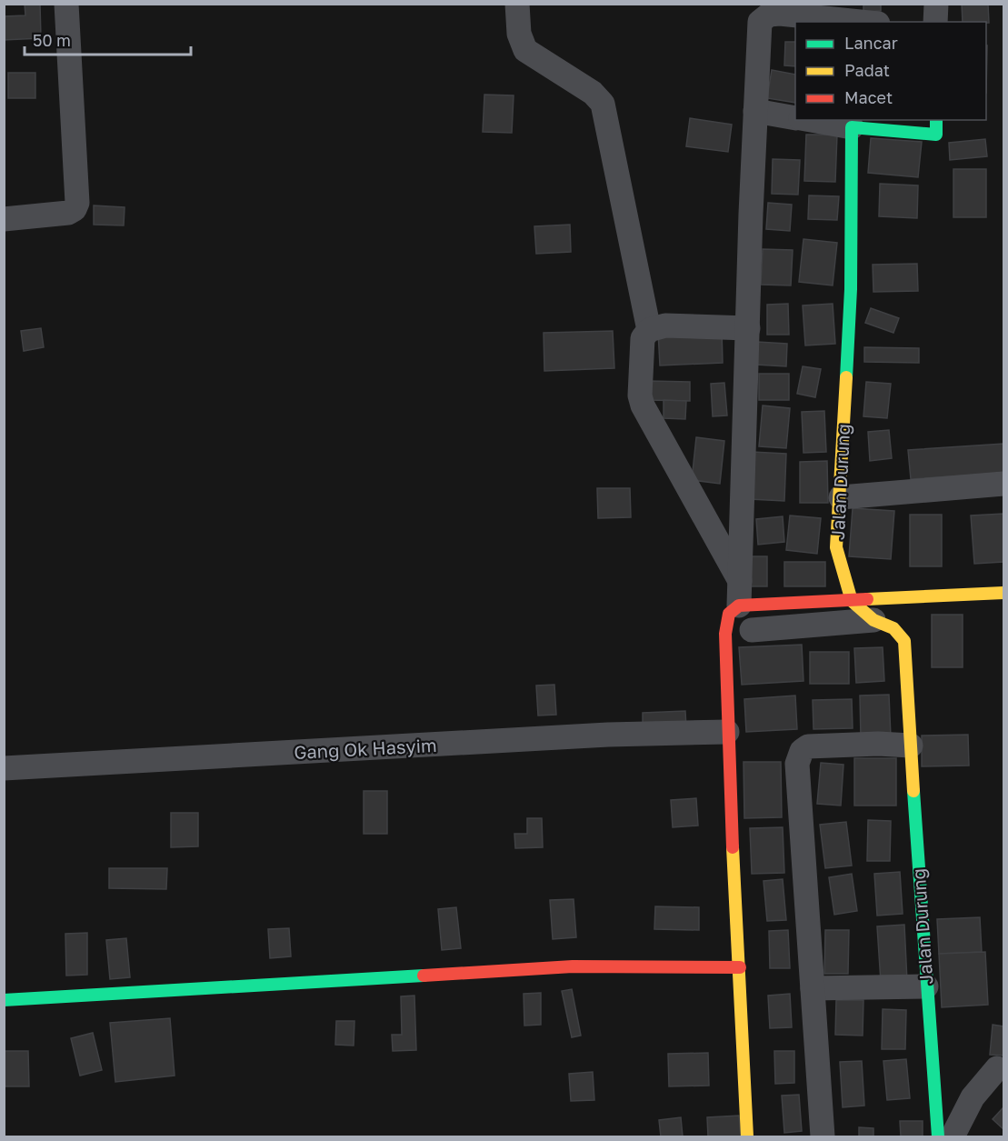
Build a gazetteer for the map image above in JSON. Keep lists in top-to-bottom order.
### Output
{
  "streets": {
    "street": ["Jalan Durung", "Gang Ok Hasyim"]
  },
  "legend": ["Lancar", "Padat", "Macet"],
  "scale_bar": "50 m"
}
